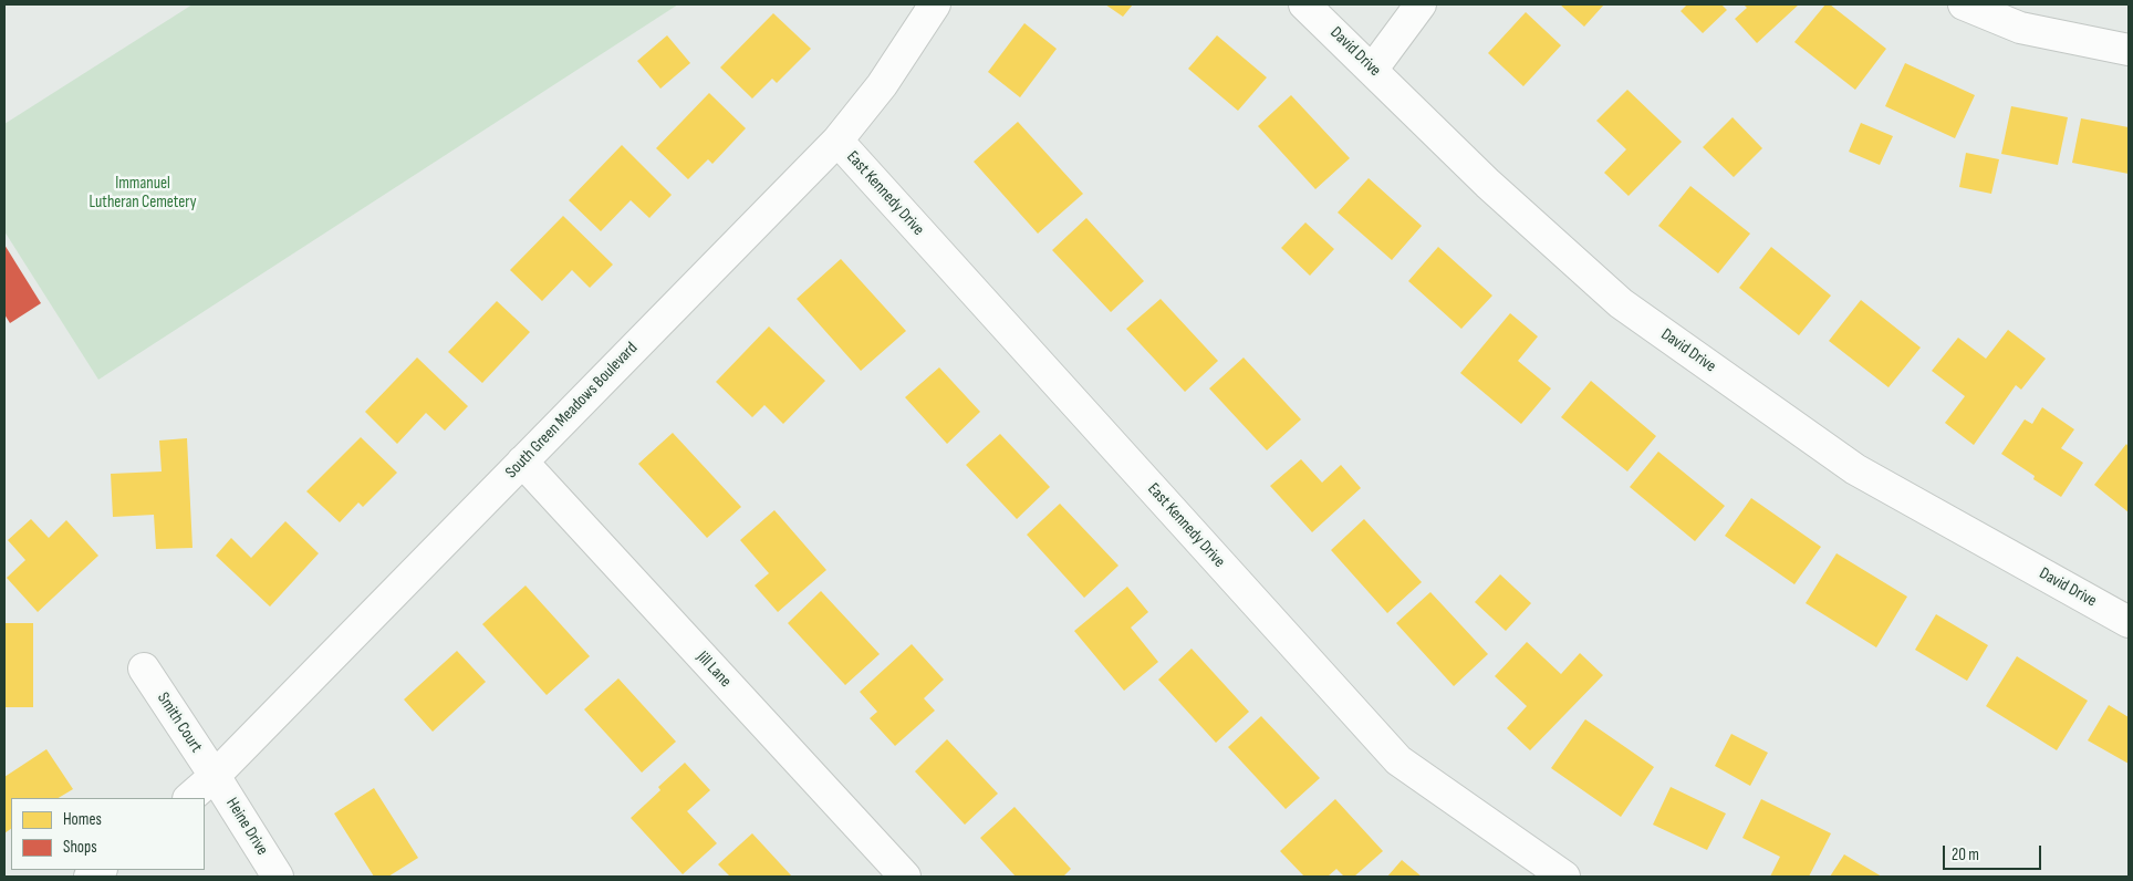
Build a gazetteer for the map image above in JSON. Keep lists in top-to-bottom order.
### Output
{
  "streets": {
    "street": [
      "David Drive",
      "East Kennedy Drive",
      "South Green Meadows Boulevard",
      "Jill Lane",
      "Smith Court",
      "Heine Drive"
    ]
  },
  "crossings": [
    ["East Kennedy Drive", "South Green Meadows Boulevard"],
    ["South Green Meadows Boulevard", "Jill Lane"],
    ["South Green Meadows Boulevard", "Smith Court"],
    ["South Green Meadows Boulevard", "Heine Drive"],
    ["Smith Court", "Heine Drive"]
  ],
  "parks": ["Immanuel Lutheran Cemetery"],
  "legend": ["Homes", "Shops"],
  "scale_bar": "20 m"
}
